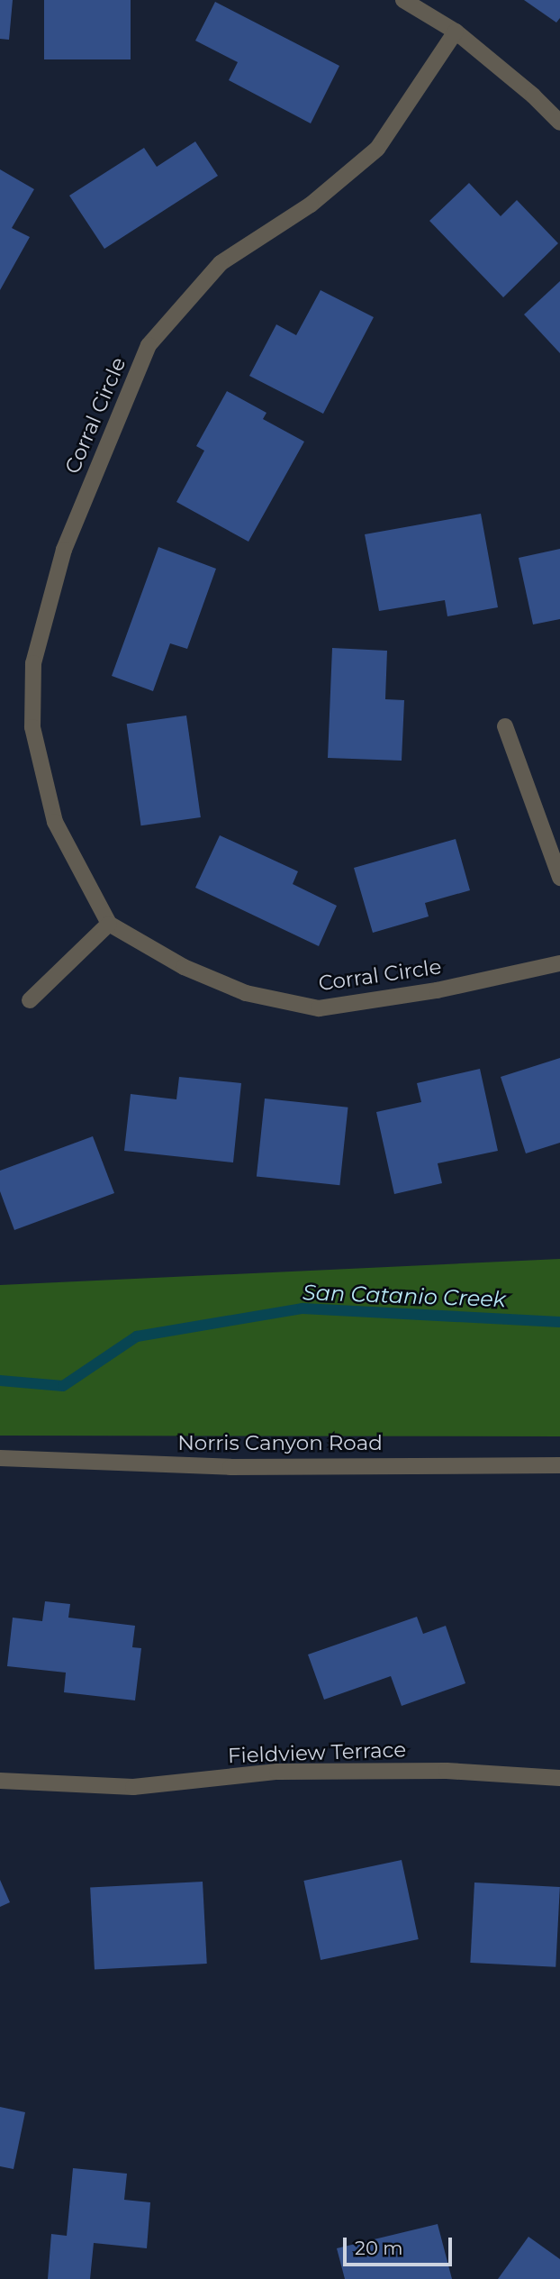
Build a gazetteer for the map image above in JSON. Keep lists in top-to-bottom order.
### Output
{
  "streets": {
    "street": ["Corral Circle", "Norris Canyon Road", "Fieldview Terrace"]
  },
  "water": ["San Catanio Creek"],
  "scale_bar": "20 m"
}
